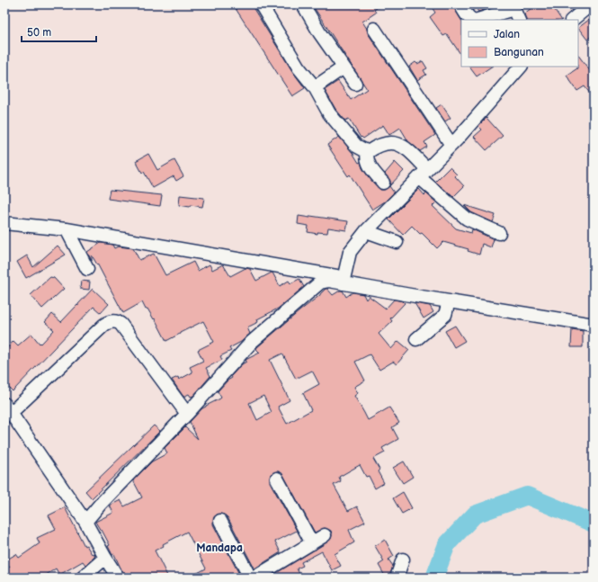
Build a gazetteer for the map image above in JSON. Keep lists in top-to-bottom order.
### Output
{
  "districts": ["Mandapa"],
  "legend": ["Jalan", "Bangunan"],
  "scale_bar": "50 m"
}
